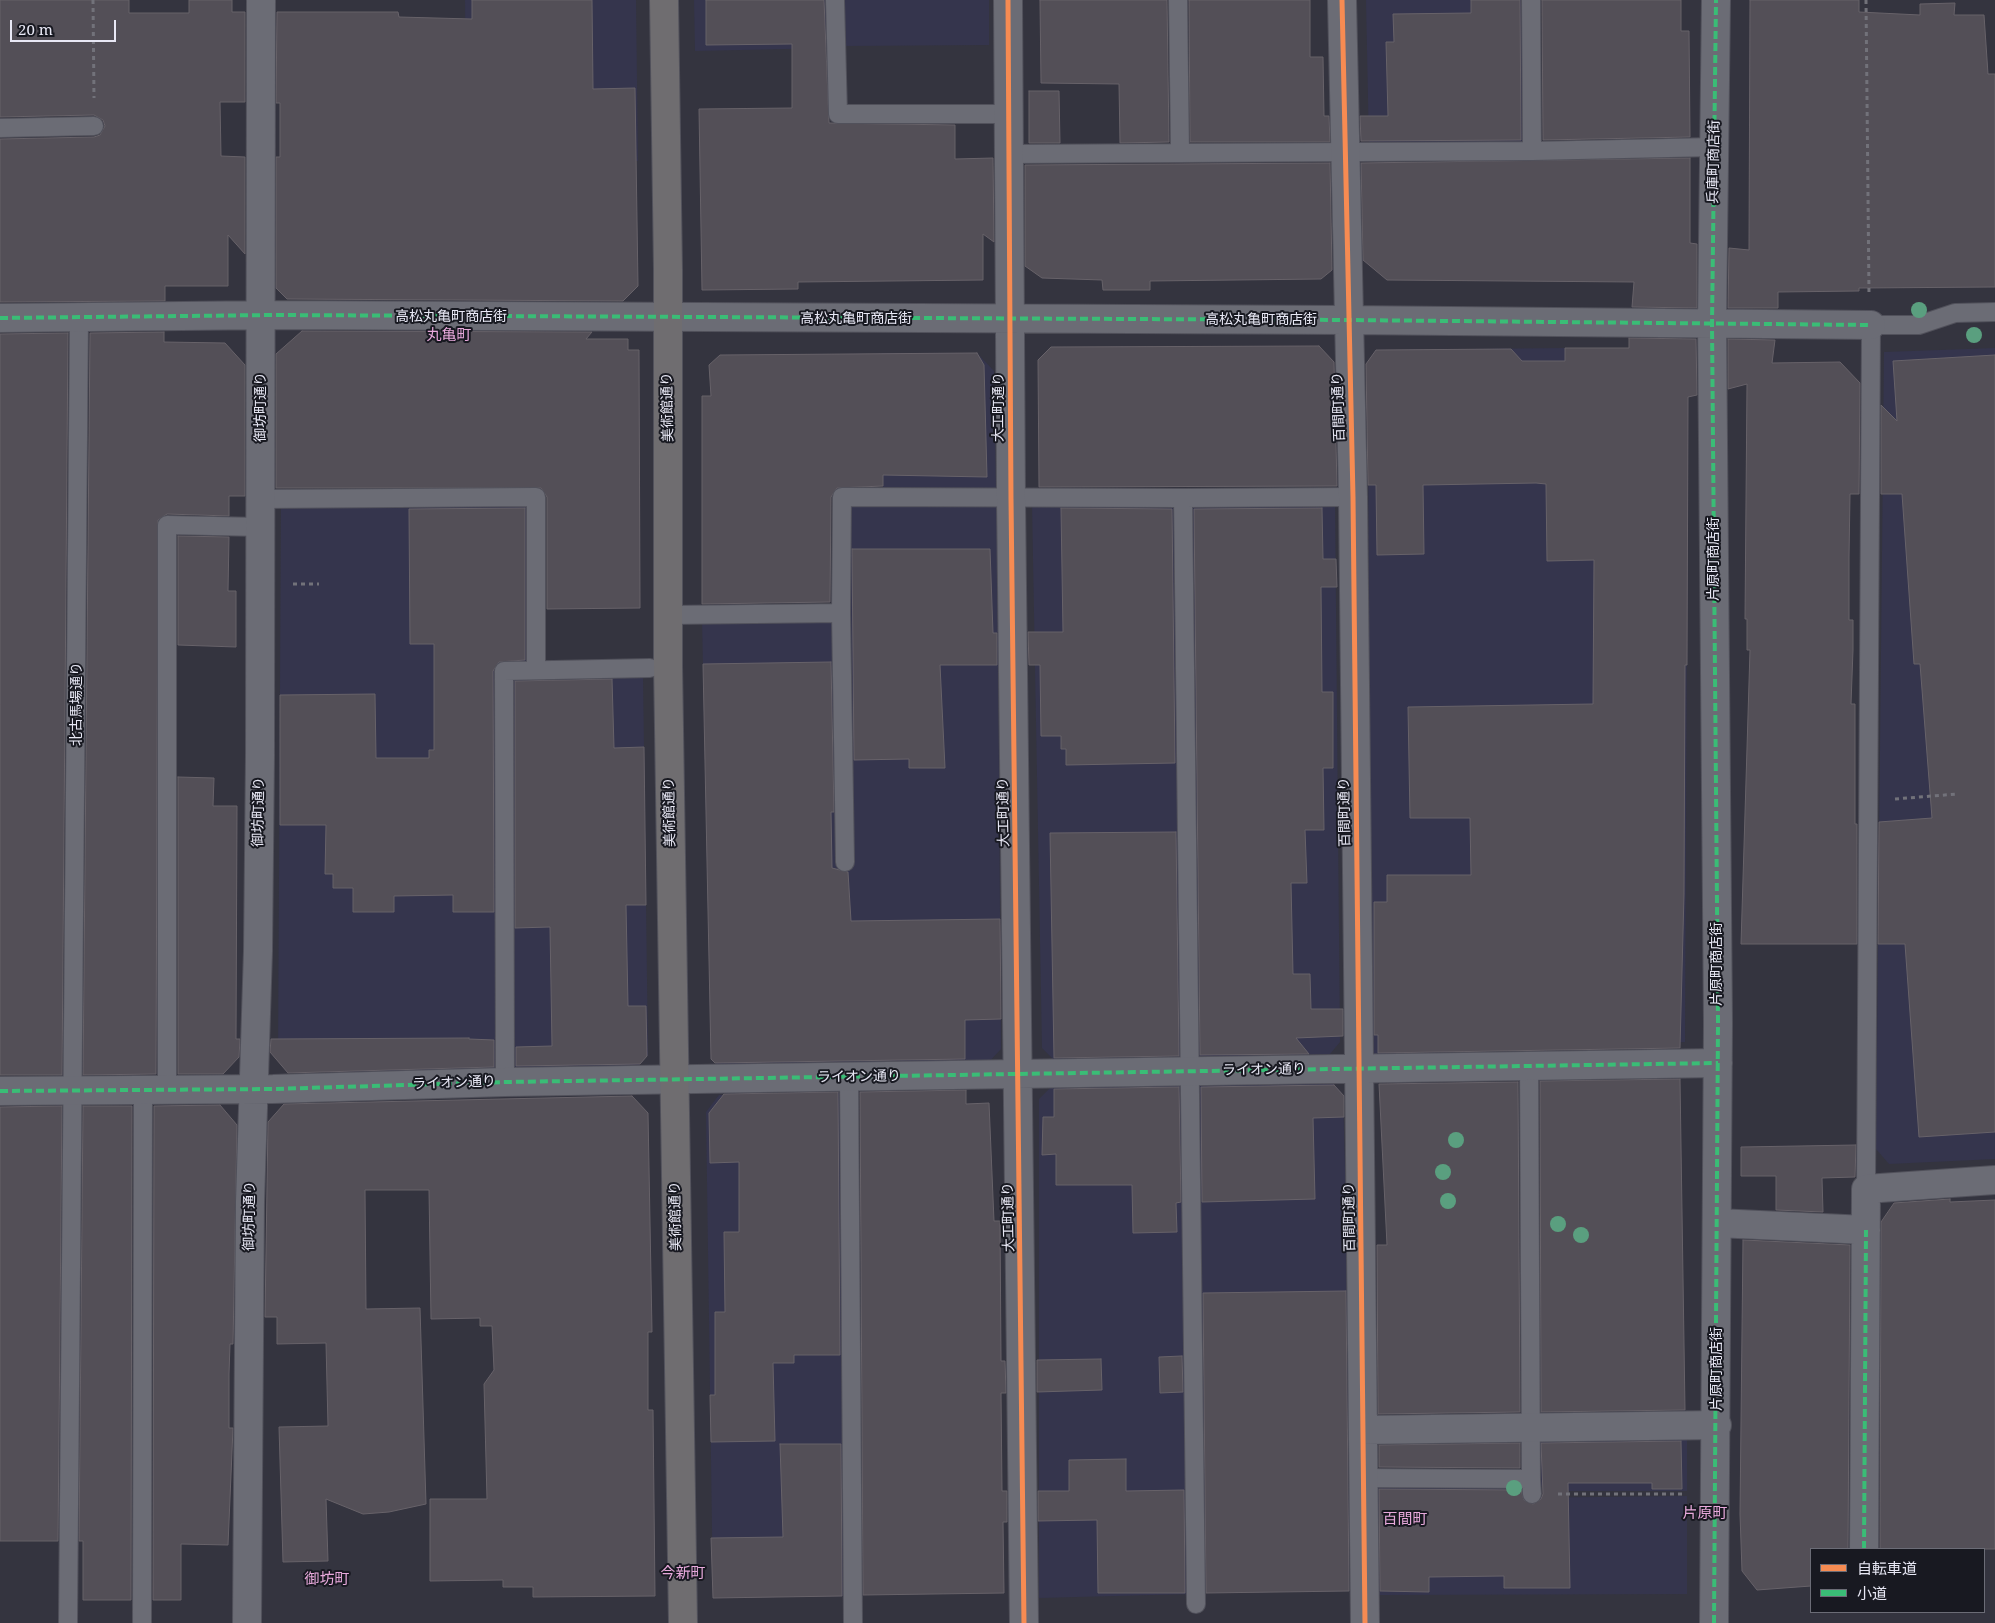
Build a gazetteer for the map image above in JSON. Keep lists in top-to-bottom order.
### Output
{
  "streets": {
    "street": [
      "兵庫町商店街",
      "高松丸亀町商店街",
      "御坊町通り",
      "美術館通り",
      "大工町通り",
      "百間町通り",
      "片原町商店街",
      "ライオン通り"
    ],
    "lane": ["北古馬場通り"]
  },
  "crossings": [
    ["兵庫町商店街", "高松丸亀町商店街"],
    ["兵庫町商店街", "片原町商店街"],
    ["高松丸亀町商店街", "御坊町通り"],
    ["高松丸亀町商店街", "美術館通り"],
    ["高松丸亀町商店街", "大工町通り"],
    ["高松丸亀町商店街", "百間町通り"],
    ["高松丸亀町商店街", "片原町商店街"],
    ["高松丸亀町商店街", "北古馬場通り"],
    ["御坊町通り", "ライオン通り"],
    ["美術館通り", "ライオン通り"],
    ["大工町通り", "ライオン通り"],
    ["百間町通り", "ライオン通り"],
    ["片原町商店街", "ライオン通り"],
    ["北古馬場通り", "ライオン通り"]
  ],
  "districts": [
    "丸亀町",
    "片原町",
    "百間町",
    "今新町",
    "御坊町"
  ],
  "legend": ["自転車道", "小道"],
  "scale_bar": "20 m"
}
